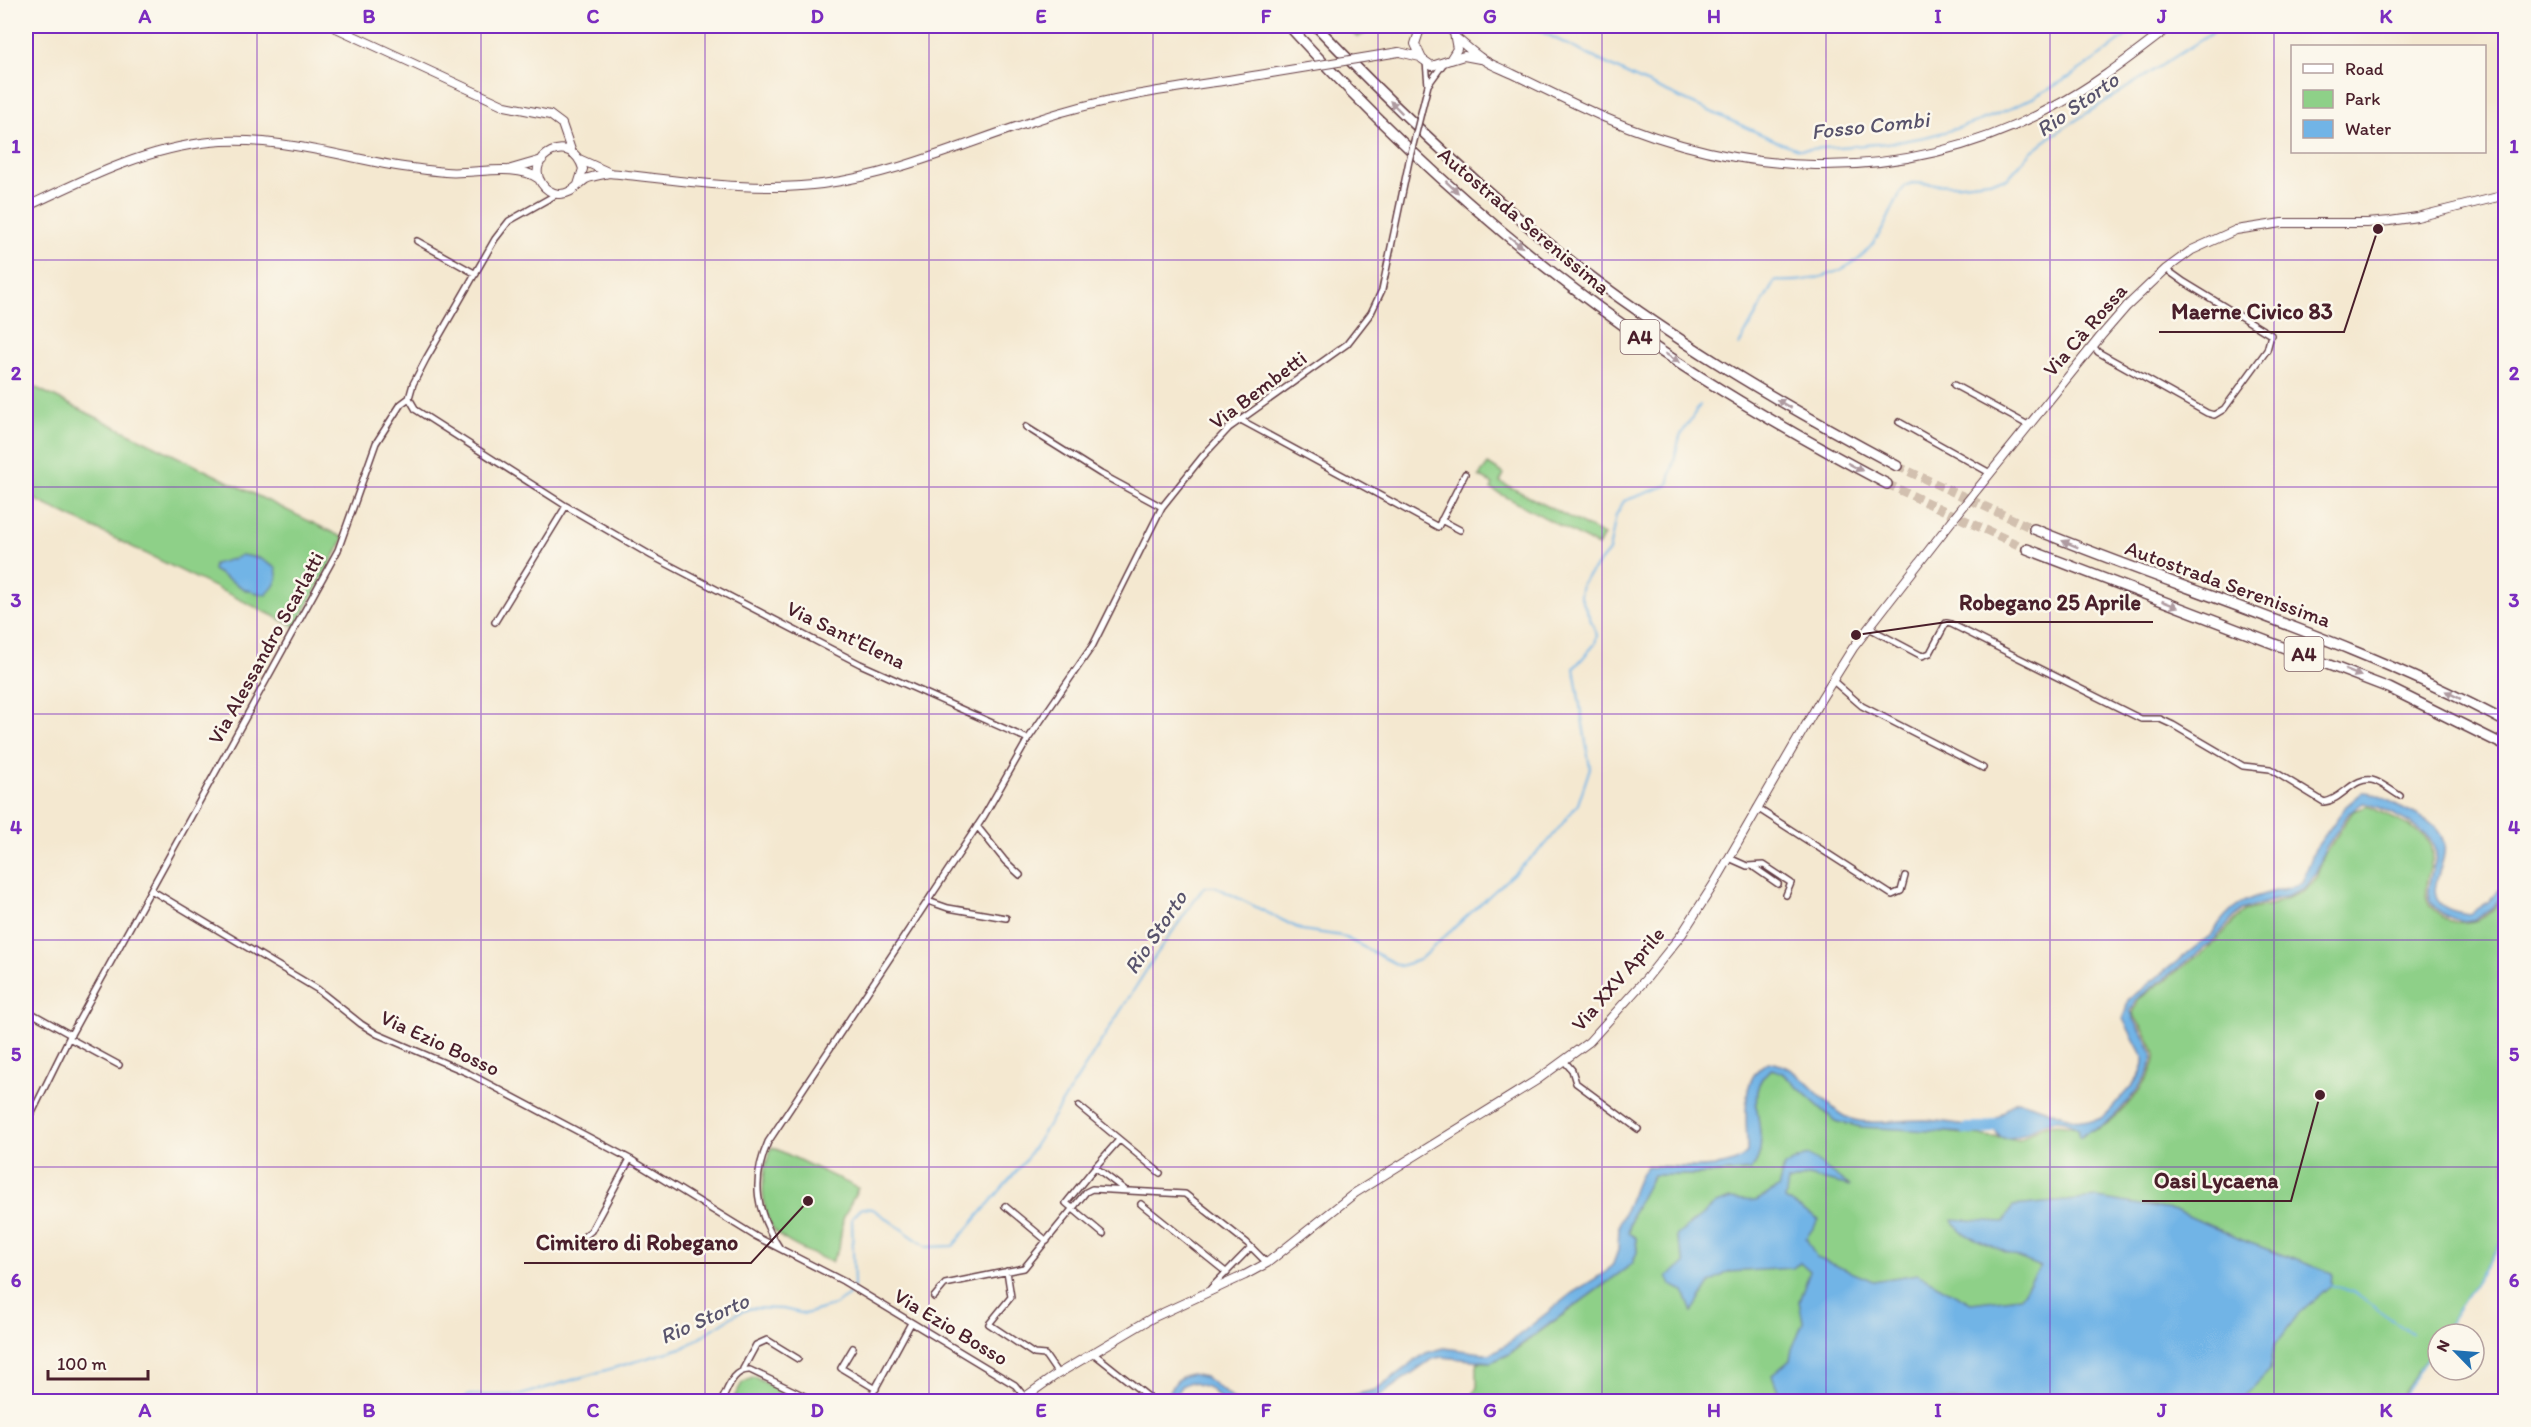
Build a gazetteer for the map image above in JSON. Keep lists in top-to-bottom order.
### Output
{
  "streets": {
    "highway": ["Autostrada Serenissima", "A4"],
    "main road": ["Via Cà Rossa", "Via XXV Aprile"],
    "street": [
      "Via Bembetti",
      "Via Sant'Elena",
      "Via Alessandro Scarlatti",
      "Via Ezio Bosso"
    ]
  },
  "crossings": [
    ["Via Cà Rossa", "Via XXV Aprile"],
    ["Via Bembetti", "Via Sant'Elena"],
    ["Via Sant'Elena", "Via Alessandro Scarlatti"],
    ["Via Alessandro Scarlatti", "Via Ezio Bosso"],
    ["Via XXV Aprile", "Via Ezio Bosso"]
  ],
  "water": ["Rio Storto", "Fosso Combi"],
  "places": [
    "Maerne Civico 83",
    "Robegano 25 Aprile",
    "Oasi Lycaena",
    "Cimitero di Robegano"
  ],
  "legend": ["Road", "Park", "Water"],
  "scale_bar": "100 m",
  "north": "top left",
  "grid": {
    "columns": [
      "A",
      "B",
      "C",
      "D",
      "E",
      "F",
      "G",
      "H",
      "I",
      "J",
      "K"
    ],
    "rows": [
      "1",
      "2",
      "3",
      "4",
      "5",
      "6"
    ]
  }
}
